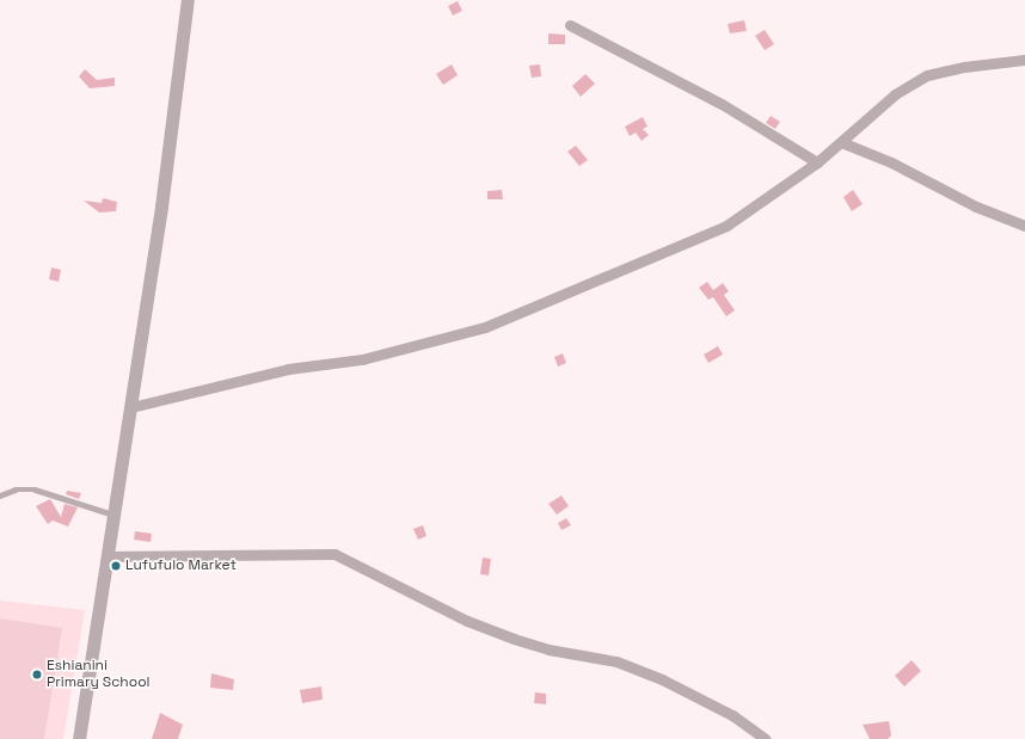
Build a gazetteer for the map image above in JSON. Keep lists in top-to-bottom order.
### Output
{
  "places": ["Lufufulo Market", "Eshianini Primary School"]
}
